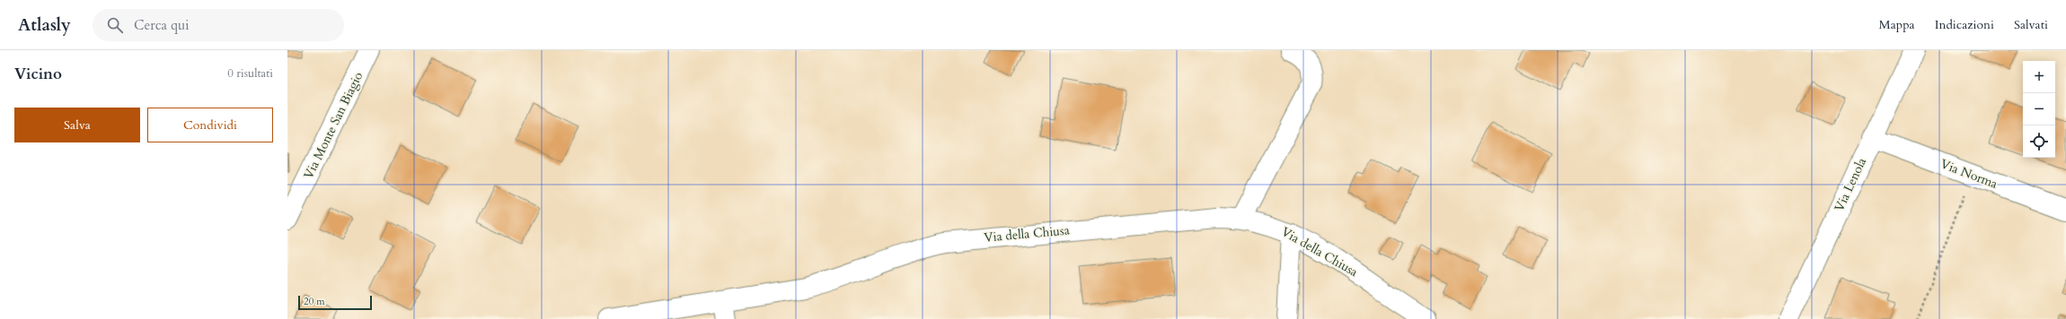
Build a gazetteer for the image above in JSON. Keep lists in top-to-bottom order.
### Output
{
  "streets": {
    "street": [
      "Via Monte San Biagio",
      "Via Norma",
      "Via Lenola",
      "Via della Chiusa"
    ]
  },
  "crossings": [
    ["Via Norma", "Via Lenola"]
  ],
  "scale_bar": "20 m",
  "page": {
    "header": "Atlasly",
    "search": "Cerca qui",
    "nav": ["Mappa", "Indicazioni", "Salvati"],
    "heading": ["Vicino", "0 risultati"],
    "map_buttons": ["+", "−"],
    "buttons": ["Salva", "Condividi"],
    "scale": "20 m"
  }
}
